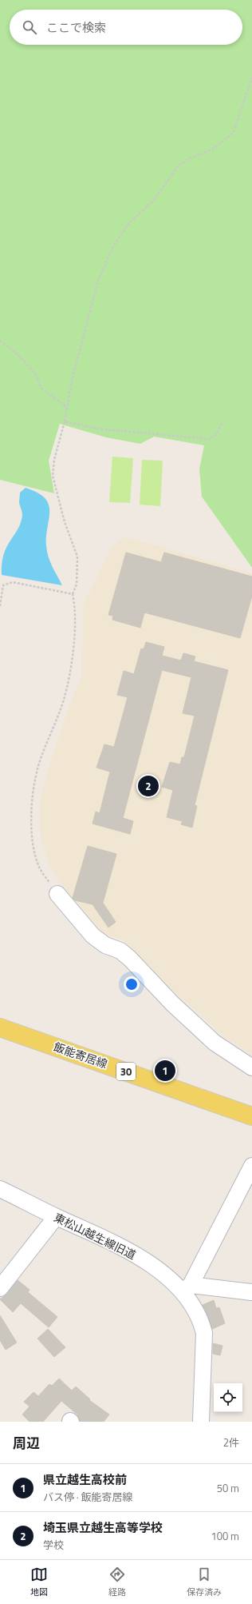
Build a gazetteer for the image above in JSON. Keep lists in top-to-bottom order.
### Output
{
  "streets": {
    "main road": ["飯能寄居線", "30"],
    "street": ["東松山越生線旧道"]
  },
  "page": {
    "search": "ここで検索",
    "pins": ["2", "1"],
    "heading": ["周辺", "2件"],
    "list": [
      {
        "mark": "1",
        "name": "県立越生高校前",
        "note": "バス停 · 飯能寄居線",
        "value": "50 m"
      },
      {
        "mark": "2",
        "name": "埼玉県立越生高等学校",
        "note": "学校",
        "value": "100 m"
      }
    ],
    "nav": ["地図", "経路", "保存済み"]
  }
}
